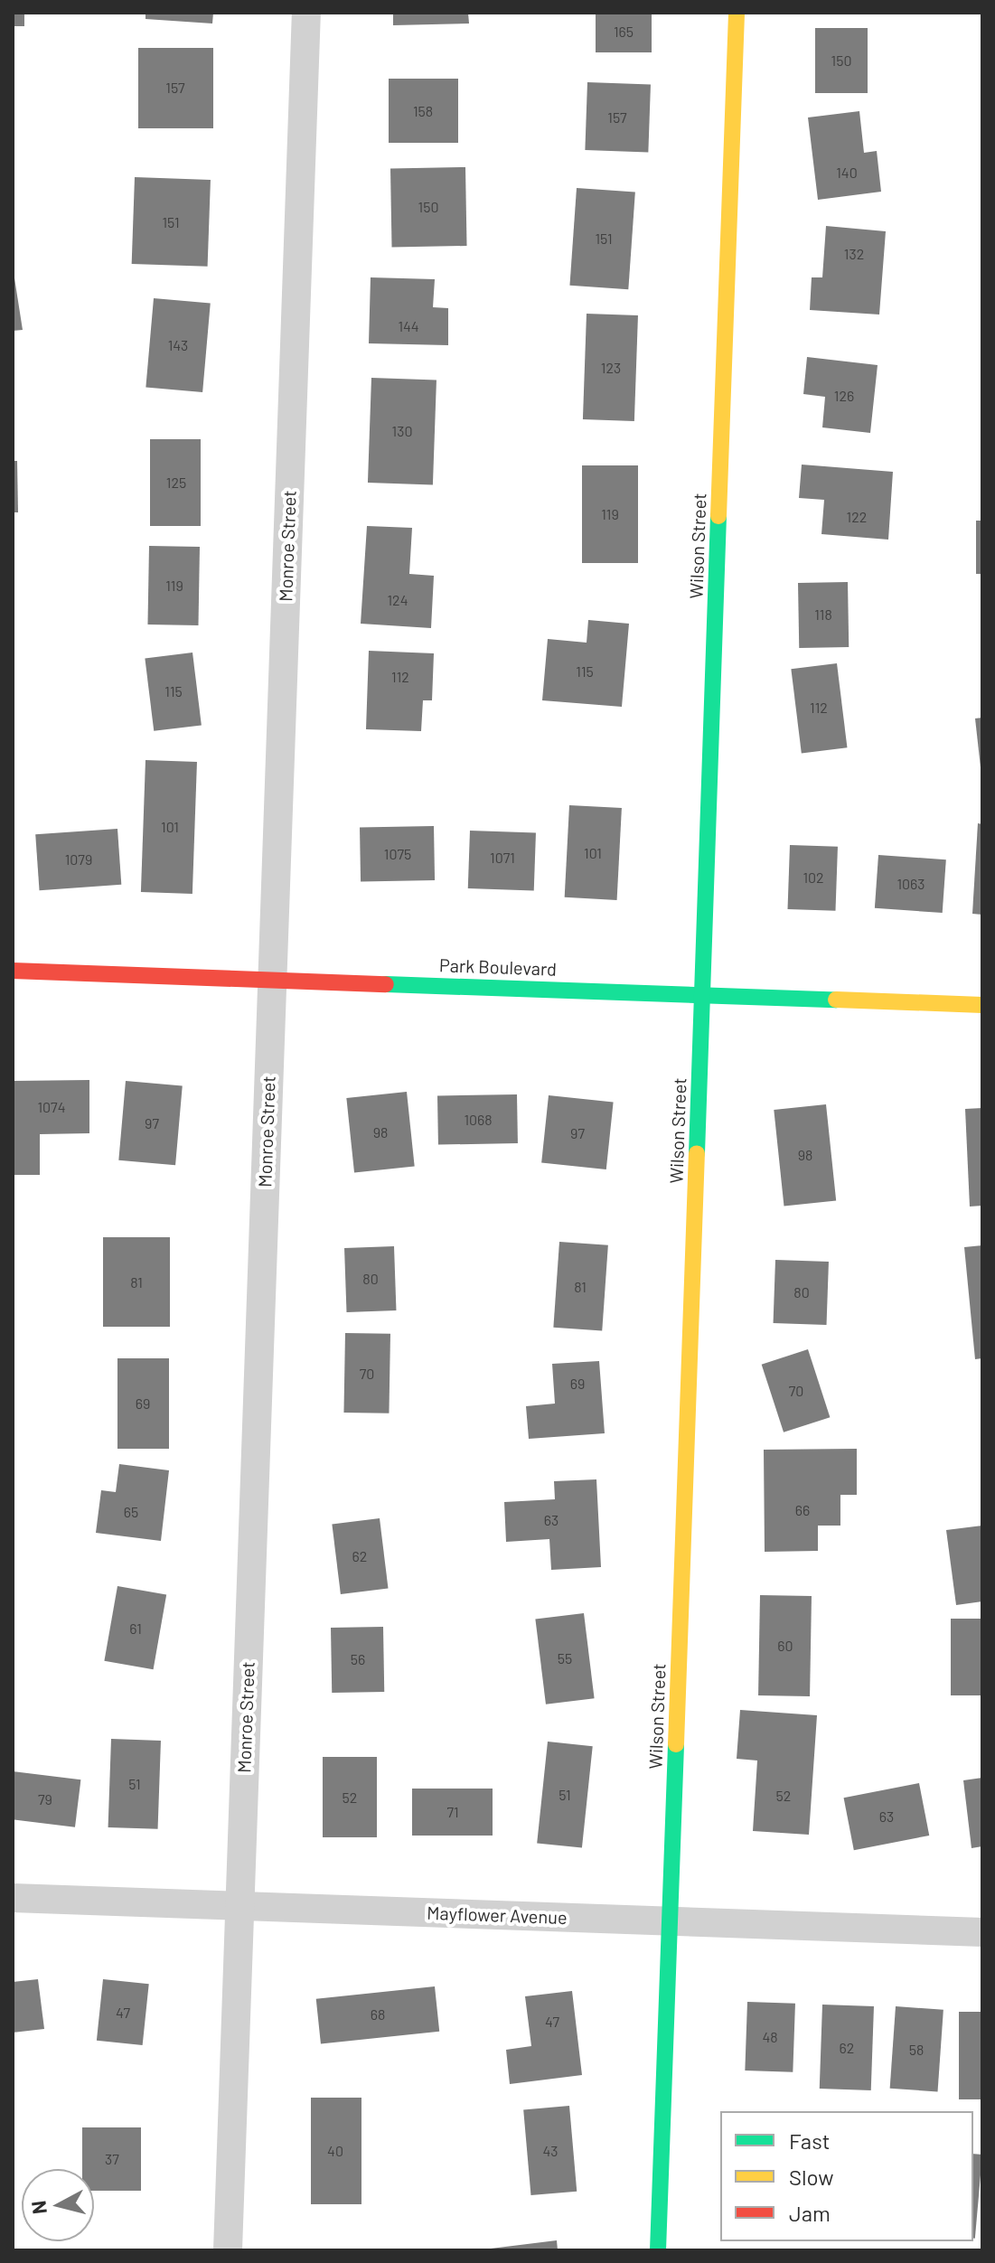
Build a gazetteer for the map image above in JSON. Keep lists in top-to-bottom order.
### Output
{
  "streets": {
    "street": [
      "Monroe Street",
      "Wilson Street",
      "Park Boulevard",
      "Mayflower Avenue"
    ]
  },
  "crossings": [
    ["Monroe Street", "Park Boulevard"],
    ["Monroe Street", "Mayflower Avenue"],
    ["Wilson Street", "Park Boulevard"],
    ["Wilson Street", "Mayflower Avenue"]
  ],
  "house_numbers": [
    "165",
    "150",
    "157",
    "158",
    "157",
    "140",
    "150",
    "151",
    "151",
    "132",
    "144",
    "143",
    "123",
    "126",
    "130",
    "125",
    "119",
    "122",
    "119",
    "124",
    "118",
    "115",
    "112",
    "115",
    "112",
    "101",
    "101",
    "1075",
    "1071",
    "1079",
    "102",
    "1063",
    "1074",
    "1068",
    "97",
    "98",
    "97",
    "98",
    "80",
    "81",
    "81",
    "80",
    "70",
    "69",
    "70",
    "69",
    "66",
    "65",
    "63",
    "62",
    "61",
    "60",
    "55",
    "56",
    "51",
    "51",
    "52",
    "52",
    "79",
    "71",
    "63",
    "47",
    "68",
    "47",
    "48",
    "62",
    "58",
    "40",
    "43",
    "37"
  ],
  "legend": ["Fast", "Slow", "Jam"],
  "north": "left"
}
